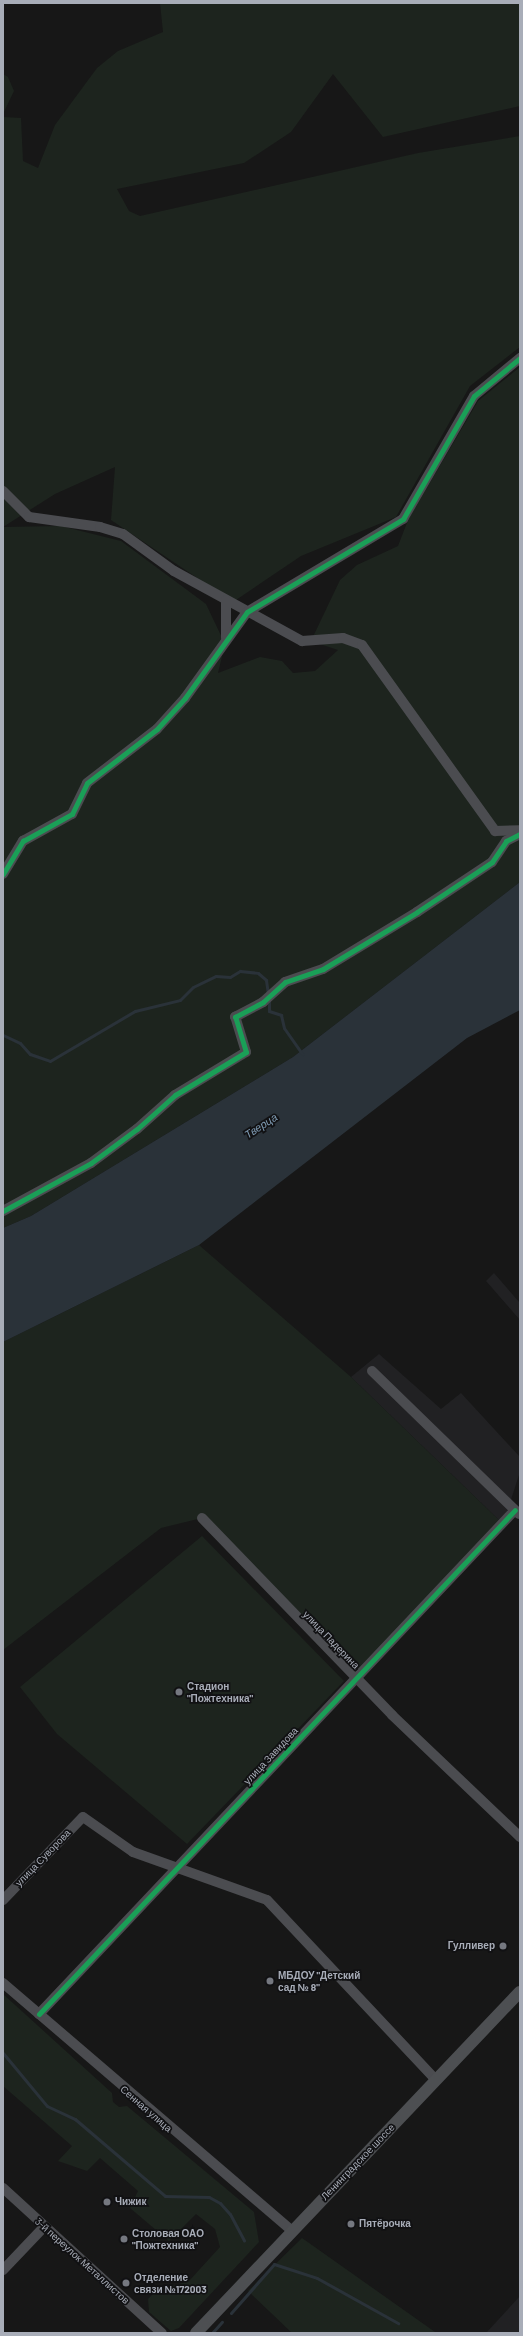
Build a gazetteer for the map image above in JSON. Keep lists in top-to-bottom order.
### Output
{
  "streets": {
    "main road": ["Ленинградское шоссе"],
    "street": [
      "улица Падерина",
      "улица Завидова",
      "улица Суворова",
      "Сенная улица",
      "3-й переулок Металлистов"
    ]
  },
  "crossings": [
    ["улица Падерина", "улица Завидова"],
    ["улица Завидова", "улица Суворова"],
    ["улица Завидова", "Сенная улица"],
    ["Сенная улица", "Ленинградское шоссе"]
  ],
  "water": ["Тверца"],
  "places": [
    "Стадион \"Пожтехника\"",
    "Гулливер",
    "МБДОУ \"Детский сад № 8\"",
    "Чижик",
    "Пятёрочка",
    "Столовая ОАО \"Пожтехника\"",
    "Отделение связи №172003"
  ]
}
